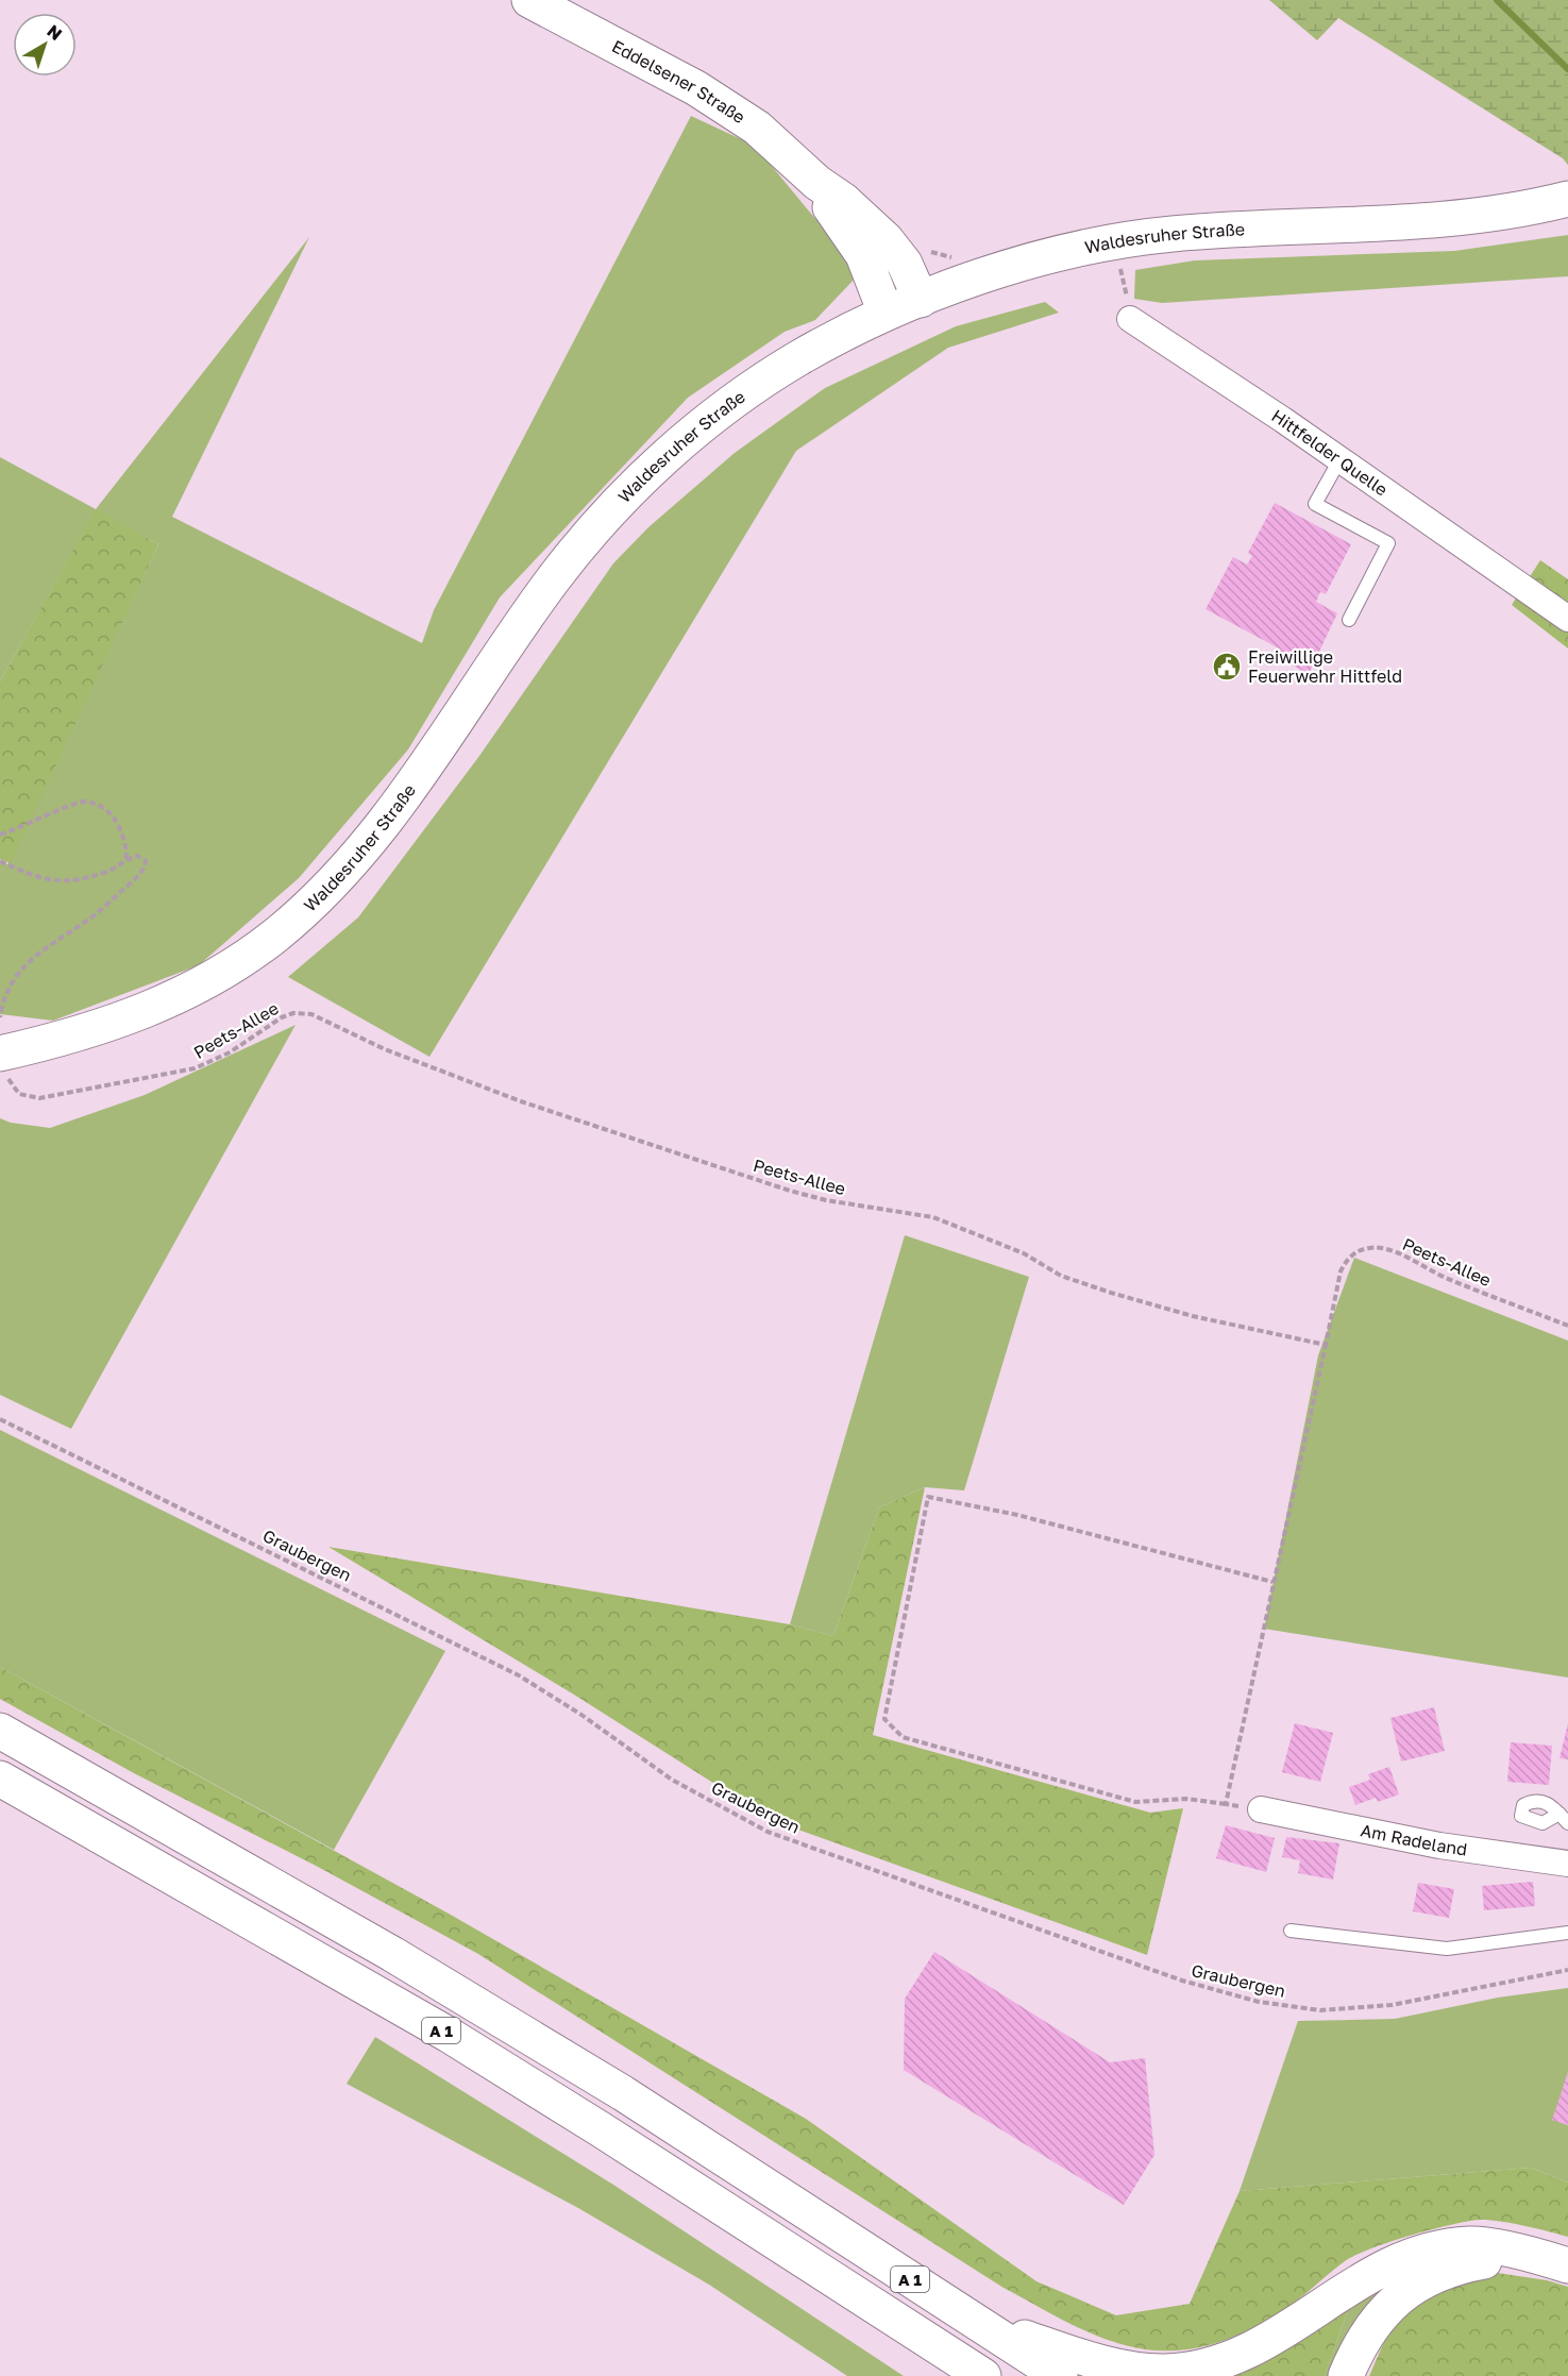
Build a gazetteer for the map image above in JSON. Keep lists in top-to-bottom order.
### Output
{
  "streets": {
    "main road": ["Eddelsener Straße", "Waldesruher Straße", "A 1"],
    "street": ["Hittfelder Quelle", "Am Radeland"],
    "path": ["Peets-Allee", "Graubergen"]
  },
  "crossings": [
    ["Eddelsener Straße", "Waldesruher Straße"],
    ["Waldesruher Straße", "Peets-Allee"]
  ],
  "places": {
    "public building": ["Freiwillige Feuerwehr Hittfeld"]
  },
  "north": "top right"
}
